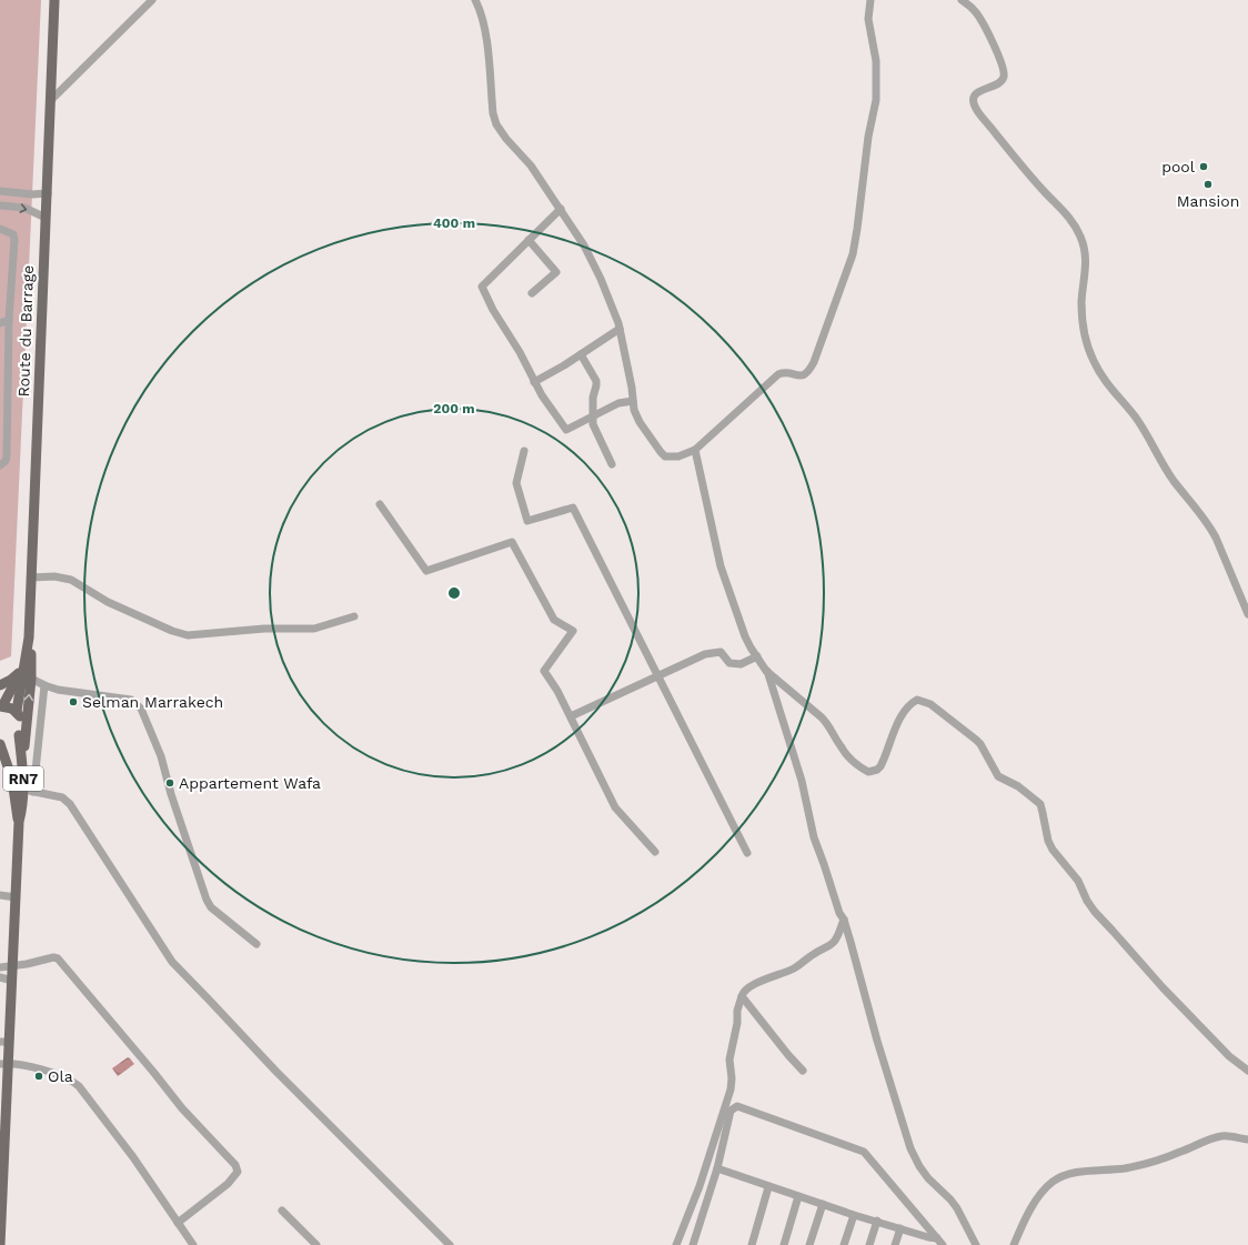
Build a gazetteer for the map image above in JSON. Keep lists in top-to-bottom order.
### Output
{
  "streets": {
    "main road": ["Route du Barrage", "RN7"]
  },
  "crossings": [
    ["Route du Barrage", "RN7"]
  ],
  "places": [
    "pool",
    "Mansion",
    "Selman Marrakech",
    "Appartement Wafa",
    "Ola"
  ],
  "rings": ["400 m", "200 m"]
}
